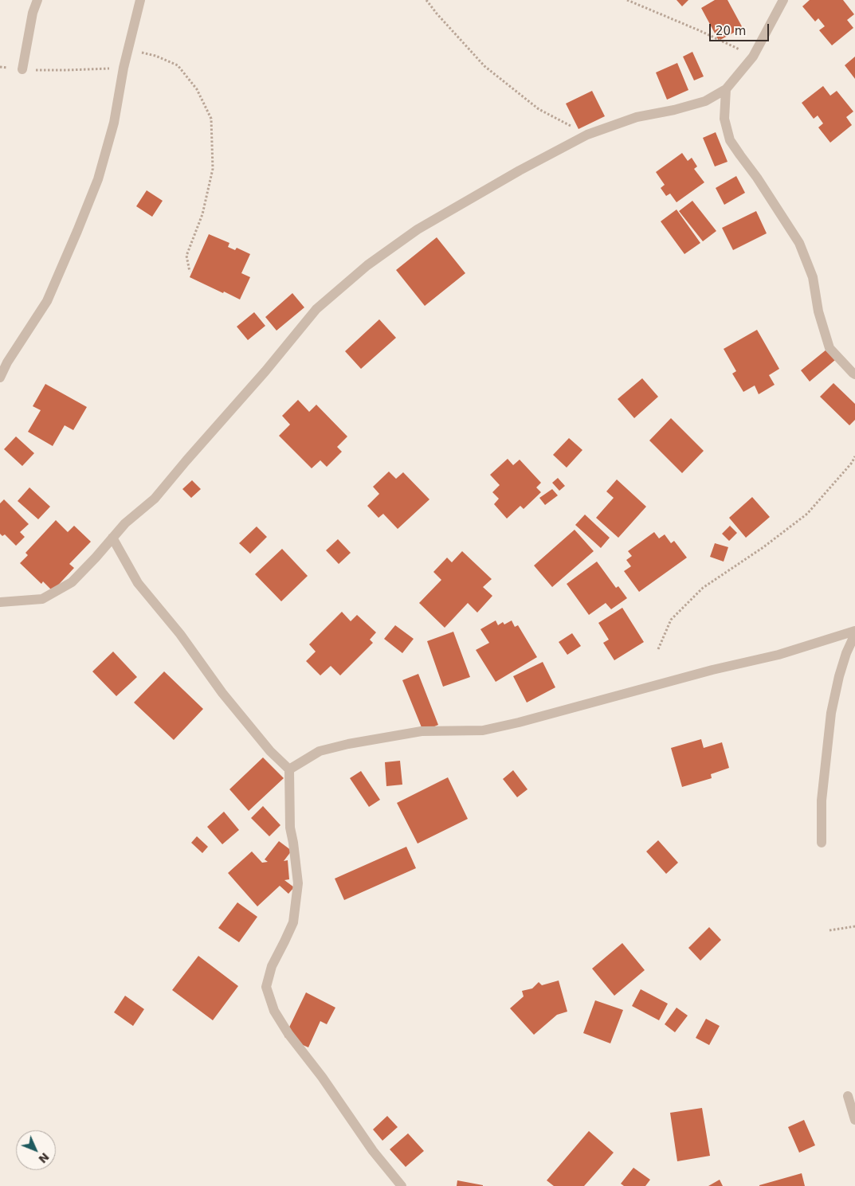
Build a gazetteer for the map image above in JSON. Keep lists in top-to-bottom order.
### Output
{
  "scale_bar": "20 m",
  "north": "bottom right"
}
